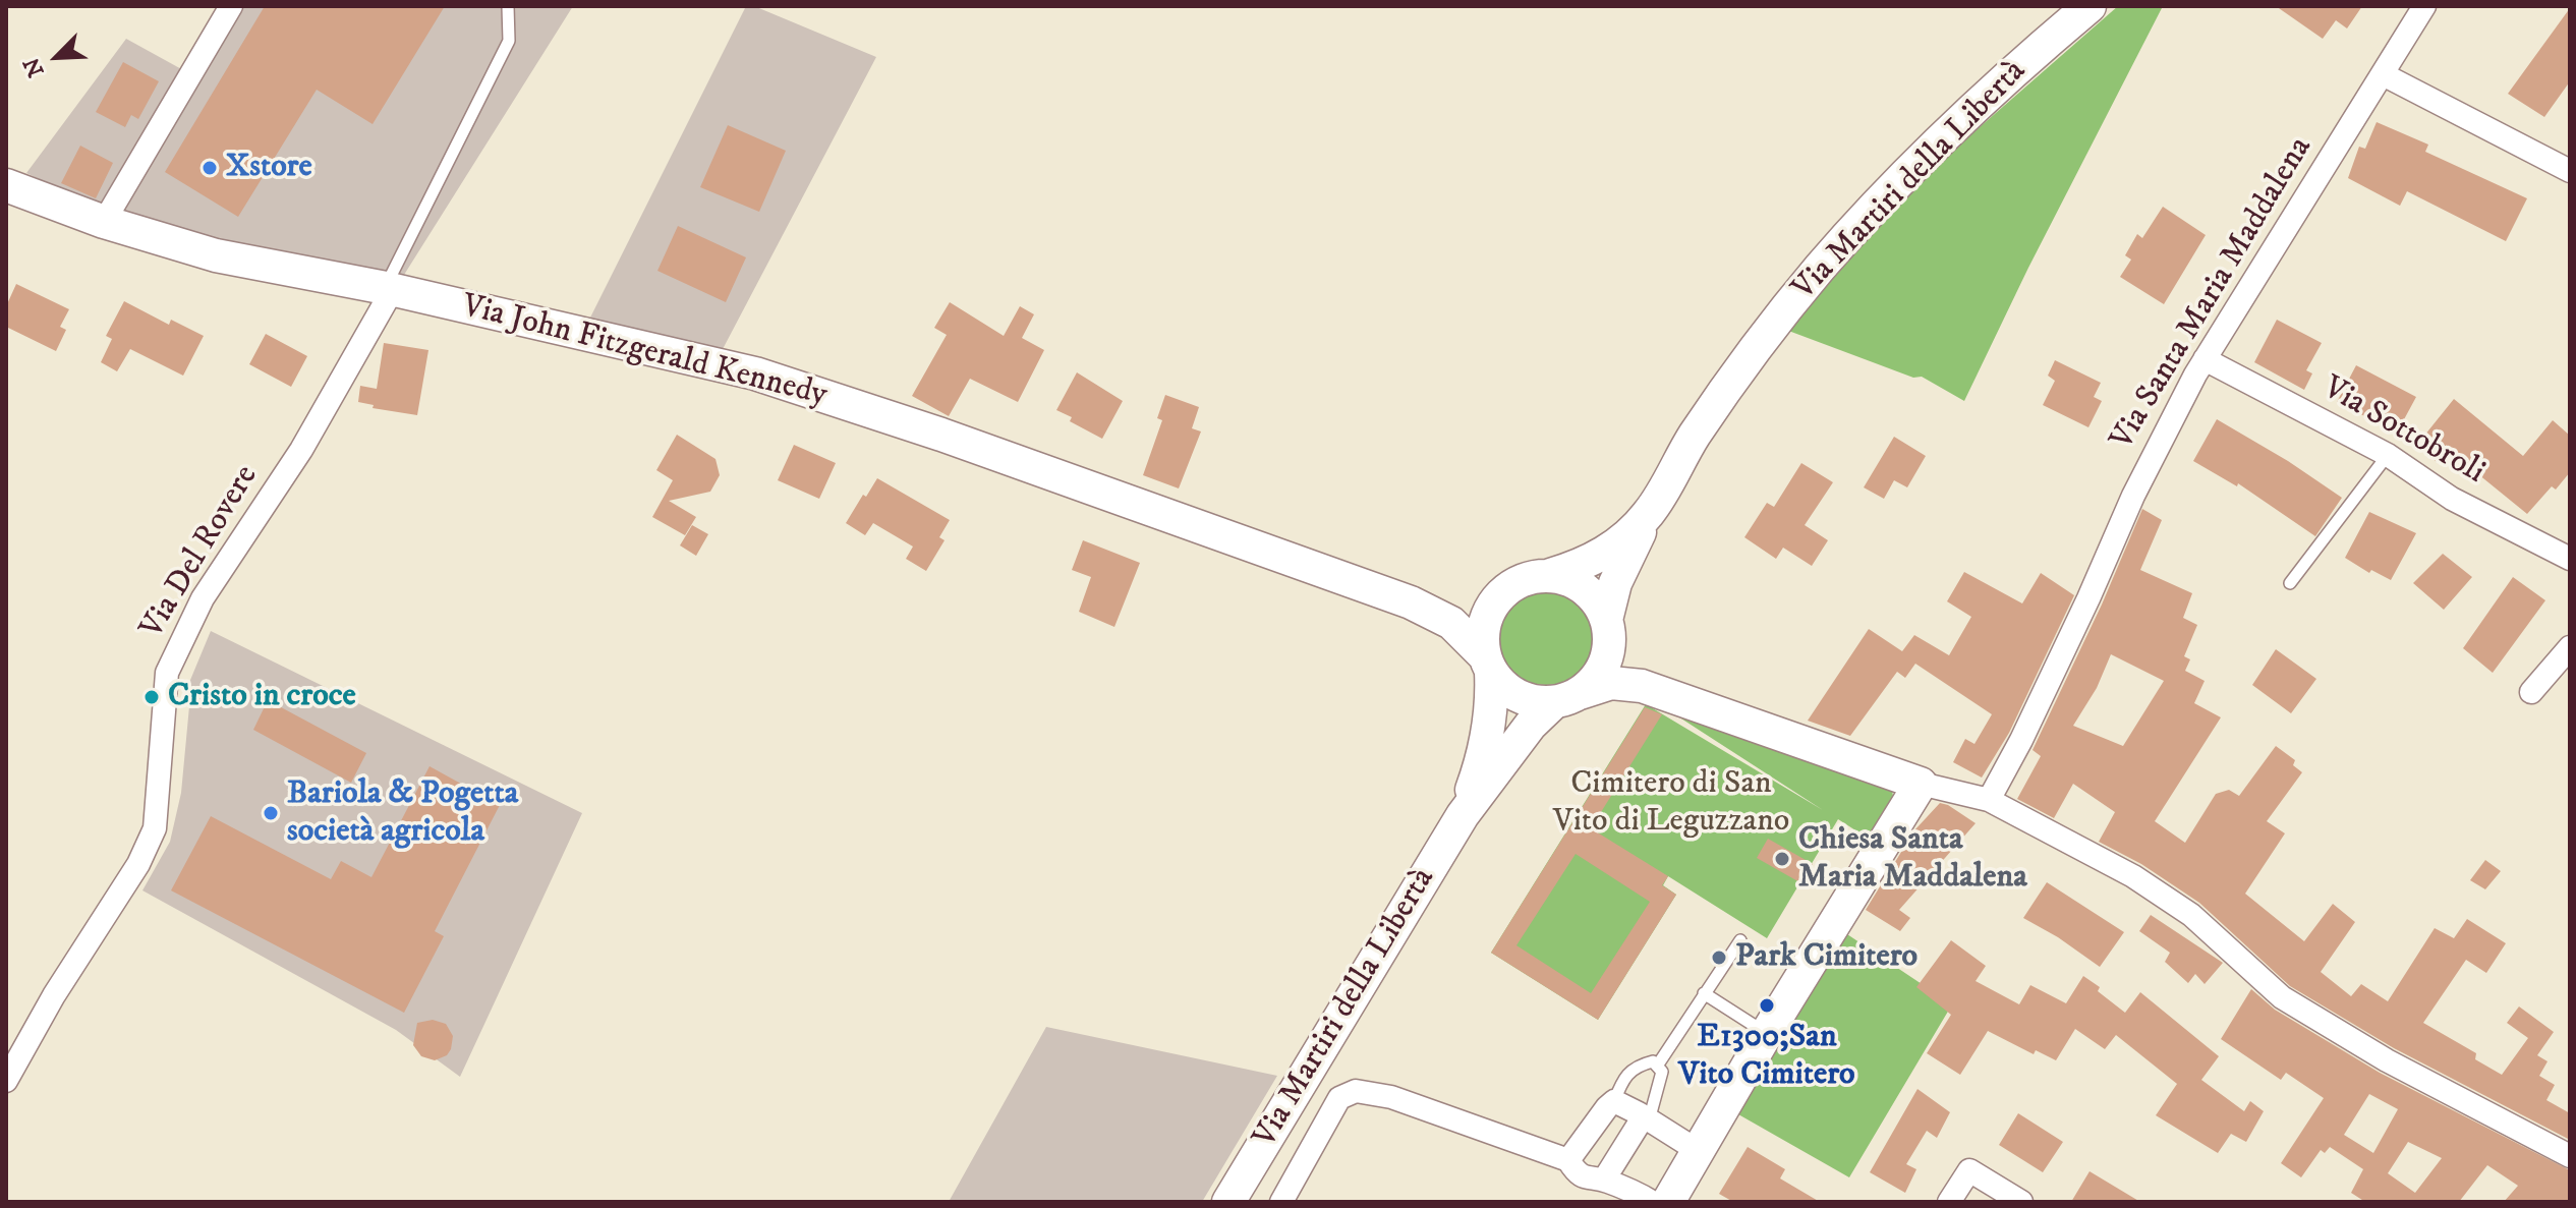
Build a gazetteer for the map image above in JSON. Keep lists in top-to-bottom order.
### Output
{
  "streets": {
    "main road": ["Via Martiri della Libertà", "Via John Fitzgerald Kennedy"],
    "street": ["Via Santa Maria Maddalena", "Via Sottobroli", "Via Del Rovere"]
  },
  "crossings": [
    ["Via Martiri della Libertà", "Via John Fitzgerald Kennedy"],
    ["Via Santa Maria Maddalena", "Via Sottobroli"],
    ["Via John Fitzgerald Kennedy", "Via Del Rovere"]
  ],
  "parks": ["Cimitero di San Vito di Leguzzano"],
  "places": [
    "Xstore",
    "Cristo in croce",
    "Bariola & Pogetta società agricola",
    "Chiesa Santa Maria Maddalena",
    "Park Cimitero",
    "E1300;San Vito Cimitero"
  ],
  "north": "bottom left"
}
